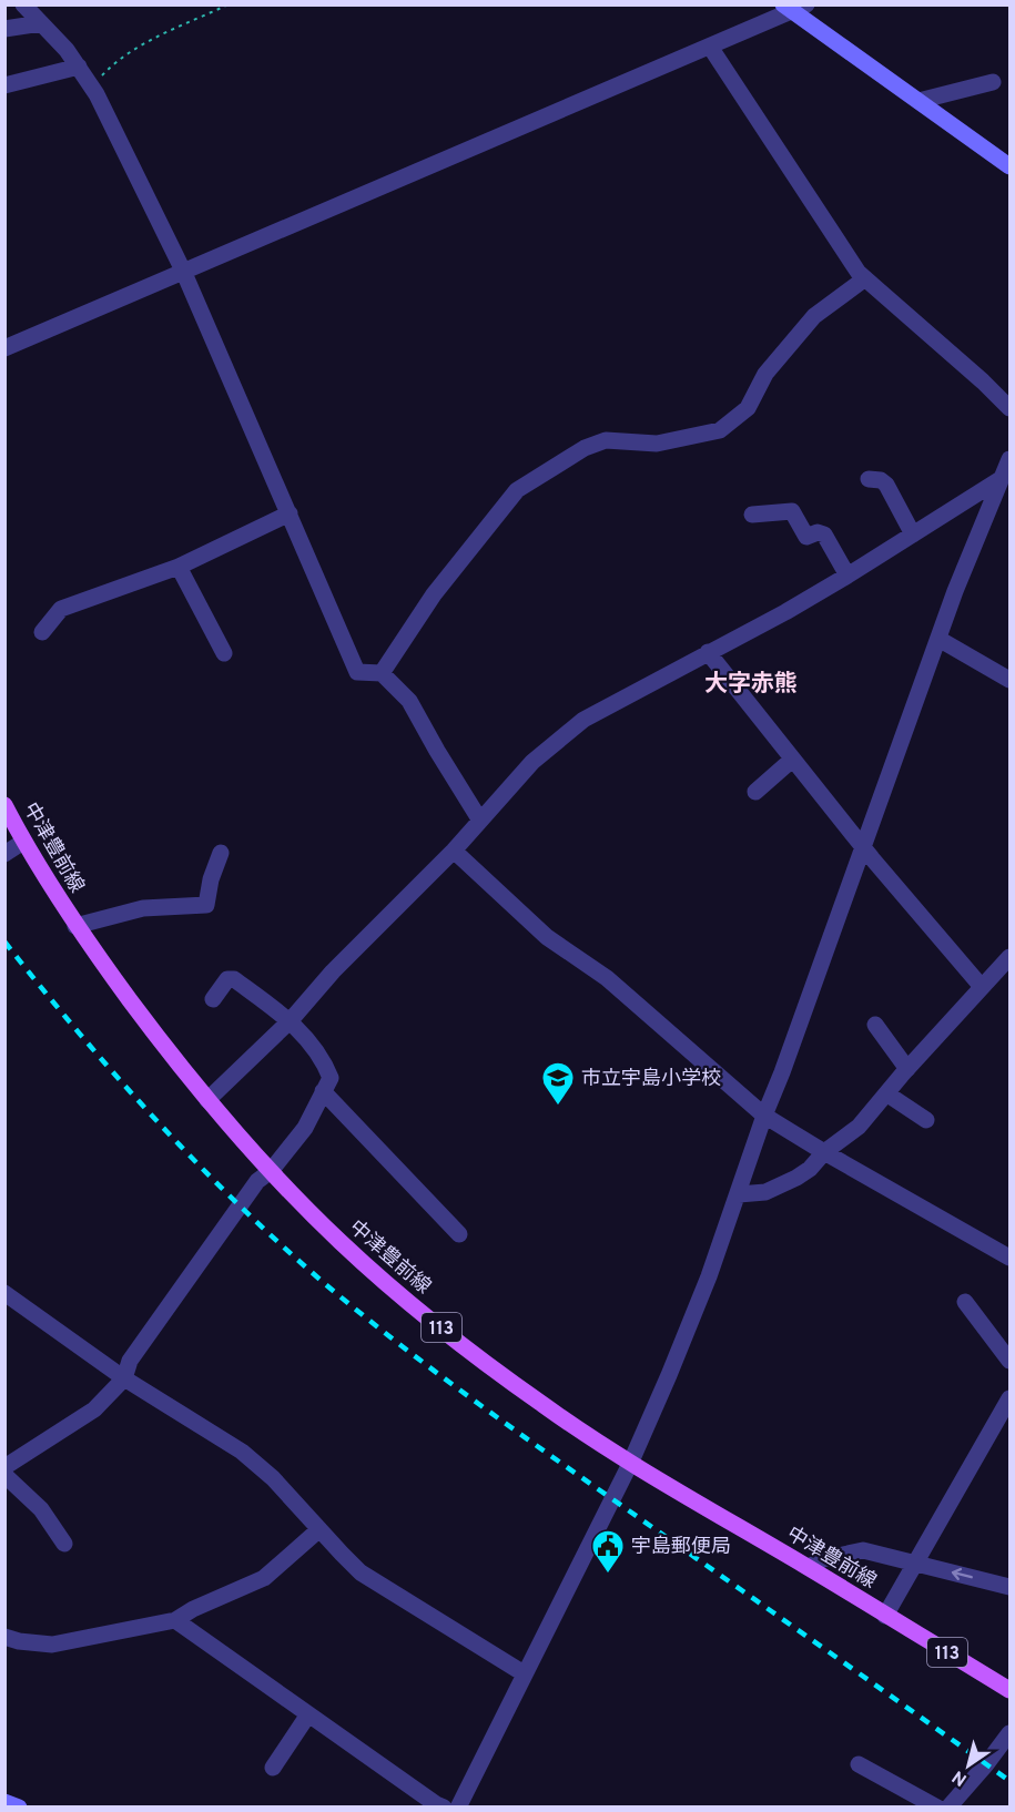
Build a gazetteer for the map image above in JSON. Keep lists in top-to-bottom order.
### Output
{
  "streets": {
    "main road": ["中津豊前線", "113"]
  },
  "districts": ["大字赤熊"],
  "places": {
    "school or university": ["市立宇島小学校"],
    "public building": ["宇島郵便局"]
  },
  "north": "bottom left"
}
